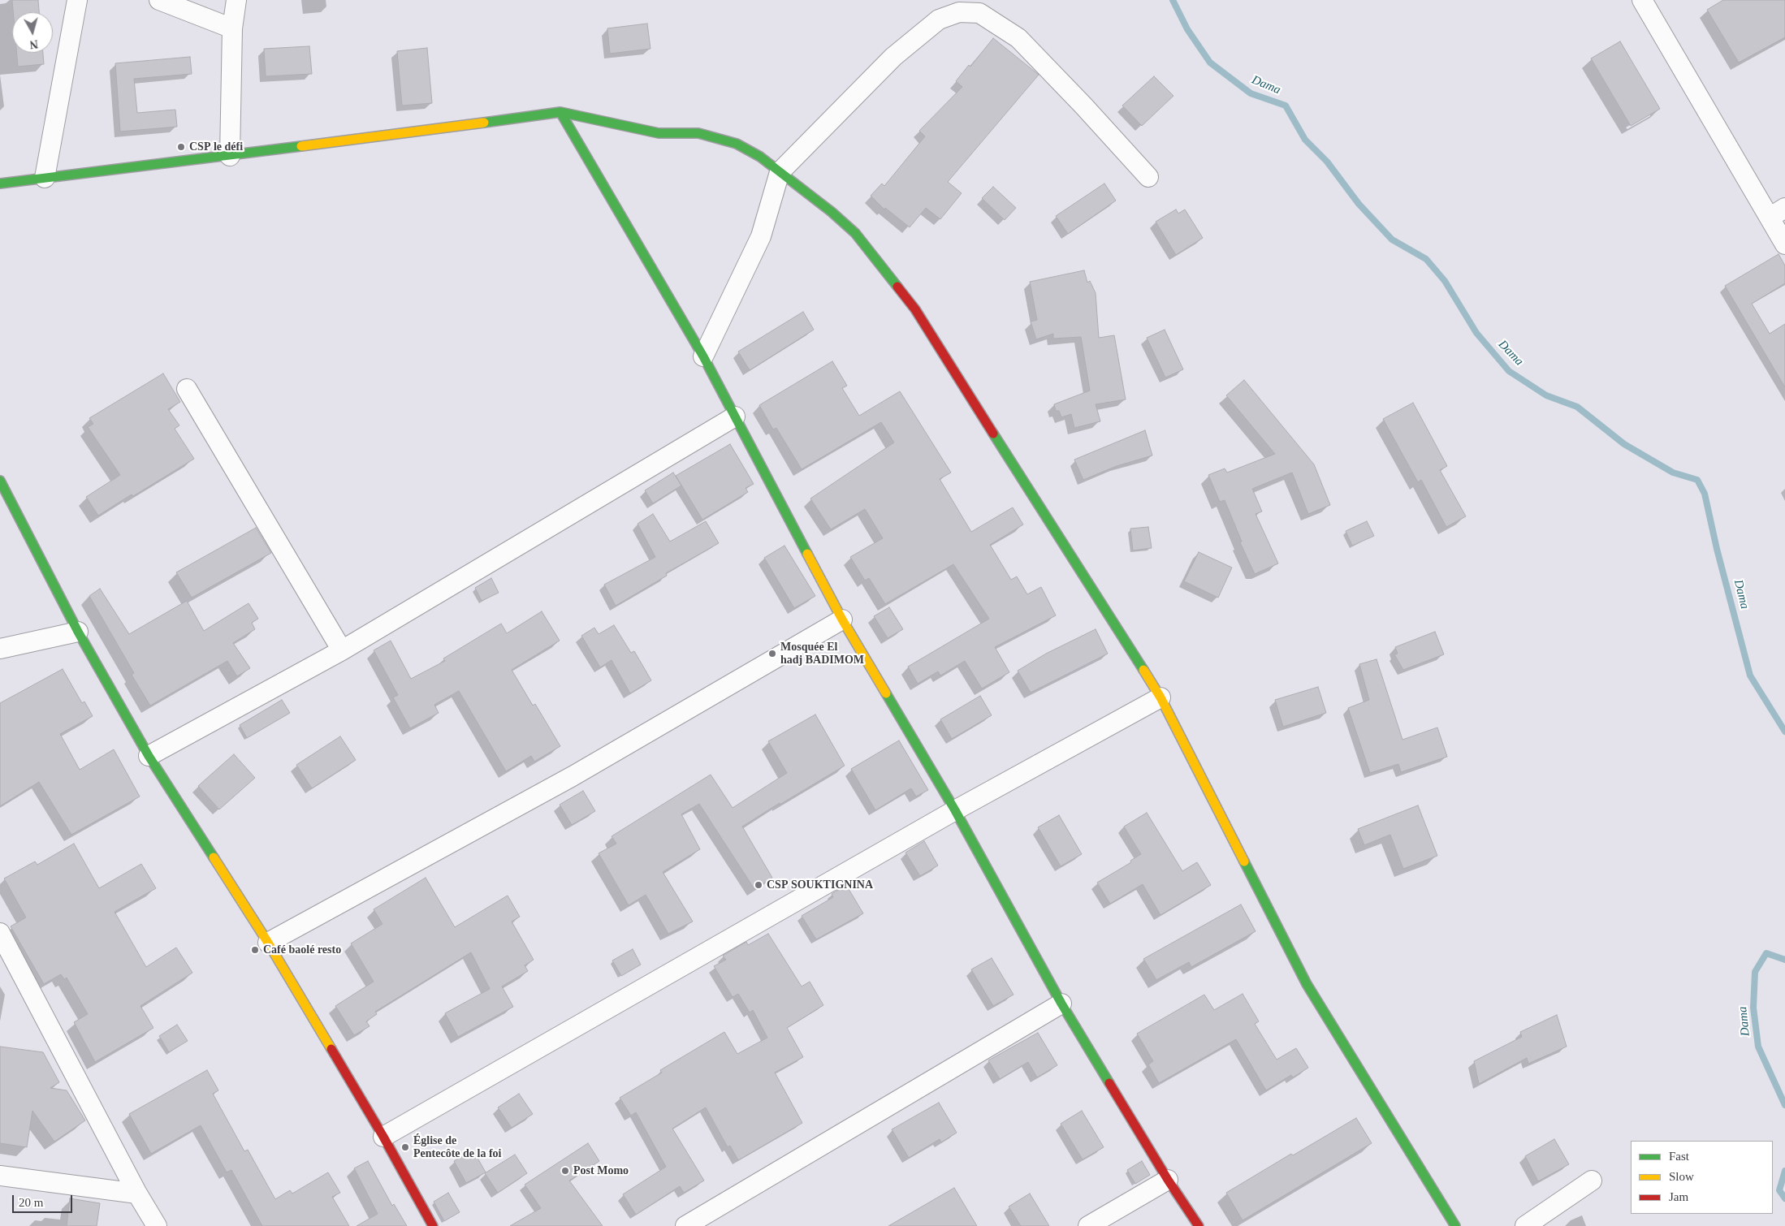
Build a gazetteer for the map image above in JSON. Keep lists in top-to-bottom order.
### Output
{
  "water": ["Dama"],
  "places": [
    "CSP le défi",
    "Mosquée El hadj BADIMOM",
    "CSP SOUKTIGNINA",
    "Café baolé resto",
    "Église de Pentecôte de la foi",
    "Post Momo"
  ],
  "legend": ["Fast", "Slow", "Jam"],
  "scale_bar": "20 m",
  "north": "bottom"
}
